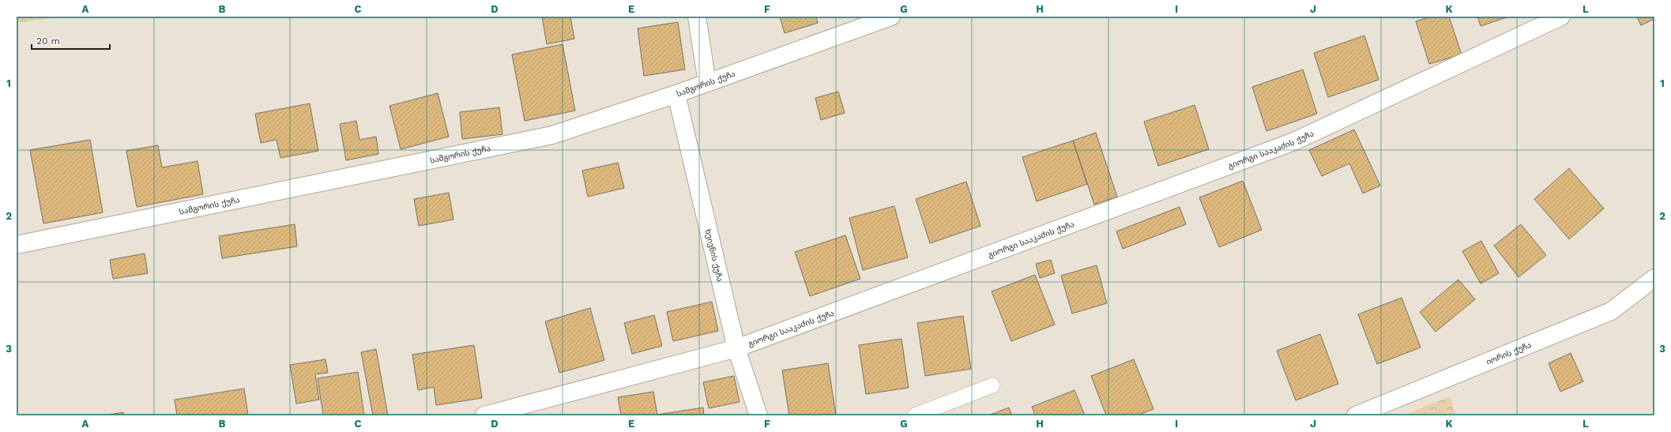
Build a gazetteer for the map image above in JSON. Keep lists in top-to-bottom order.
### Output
{
  "streets": {
    "street": [
      "სამგორის ქუჩა",
      "გიორგი სააკაძის ქუჩა",
      "ხეივნის ქუჩა",
      "იორის ქუჩა"
    ]
  },
  "crossings": [
    ["სამგორის ქუჩა", "ხეივნის ქუჩა"],
    ["გიორგი სააკაძის ქუჩა", "ხეივნის ქუჩა"]
  ],
  "scale_bar": "20 m",
  "grid": {
    "columns": [
      "A",
      "B",
      "C",
      "D",
      "E",
      "F",
      "G",
      "H",
      "I",
      "J",
      "K",
      "L"
    ],
    "rows": ["1", "2", "3"]
  }
}
